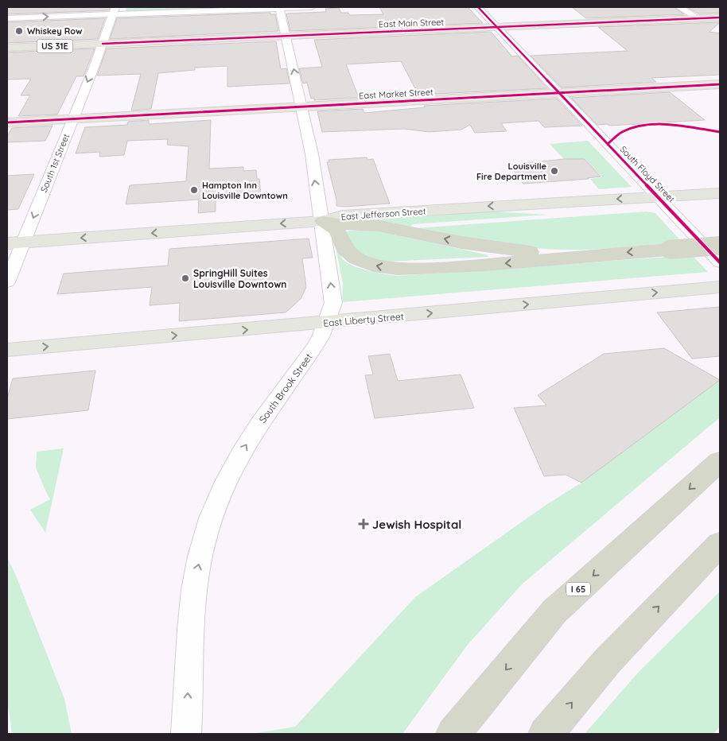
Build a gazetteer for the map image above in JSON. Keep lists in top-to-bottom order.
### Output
{
  "streets": {
    "highway": ["I 65"],
    "main road": [
      "East Main Street",
      "US 31E",
      "East Market Street",
      "East Jefferson Street",
      "East Liberty Street"
    ],
    "street": ["South 1st Street", "South Floyd Street", "South Brook Street"]
  },
  "crossings": [
    ["East Main Street", "US 31E"],
    ["East Main Street", "South 1st Street"],
    ["East Main Street", "South Floyd Street"],
    ["East Main Street", "South Brook Street"],
    ["US 31E", "South 1st Street"],
    ["East Market Street", "South 1st Street"],
    ["East Market Street", "South Floyd Street"],
    ["East Market Street", "South Brook Street"],
    ["South 1st Street", "East Jefferson Street"],
    ["South Floyd Street", "East Jefferson Street"],
    ["East Jefferson Street", "South Brook Street"],
    ["East Liberty Street", "South Brook Street"]
  ],
  "one_way": [
    "South 1st Street",
    "East Jefferson Street",
    "East Liberty Street",
    "South Brook Street"
  ],
  "places": {
    "other": [
      "Whiskey Row",
      "Louisville Fire Department",
      "Hampton Inn Louisville Downtown",
      "SpringHill Suites Louisville Downtown"
    ],
    "health": ["Jewish Hospital"]
  }
}
